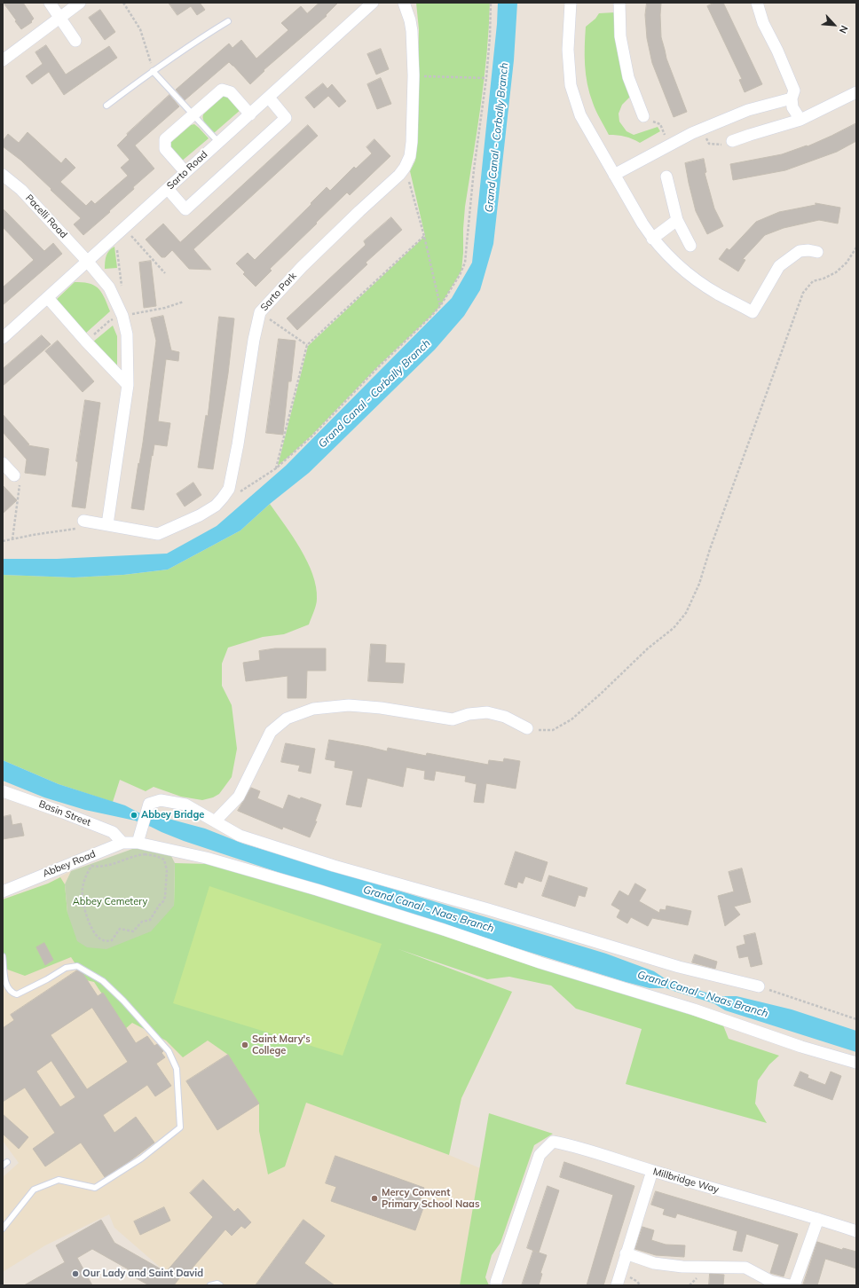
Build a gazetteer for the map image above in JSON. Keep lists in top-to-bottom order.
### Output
{
  "streets": {
    "street": [
      "Sarto Road",
      "Pacelli Road",
      "Sarto Park",
      "Basin Street",
      "Abbey Road",
      "Millbridge Way"
    ]
  },
  "crossings": [
    ["Sarto Road", "Pacelli Road"],
    ["Basin Street", "Abbey Road"]
  ],
  "water": ["Grand Canal - Corbally Branch", "Grand Canal - Naas Branch"],
  "parks": ["Abbey Cemetery"],
  "places": [
    "Abbey Bridge",
    "Saint Mary's College",
    "Mercy Convent Primary School Naas",
    "Our Lady and Saint David"
  ],
  "north": "bottom right"
}
